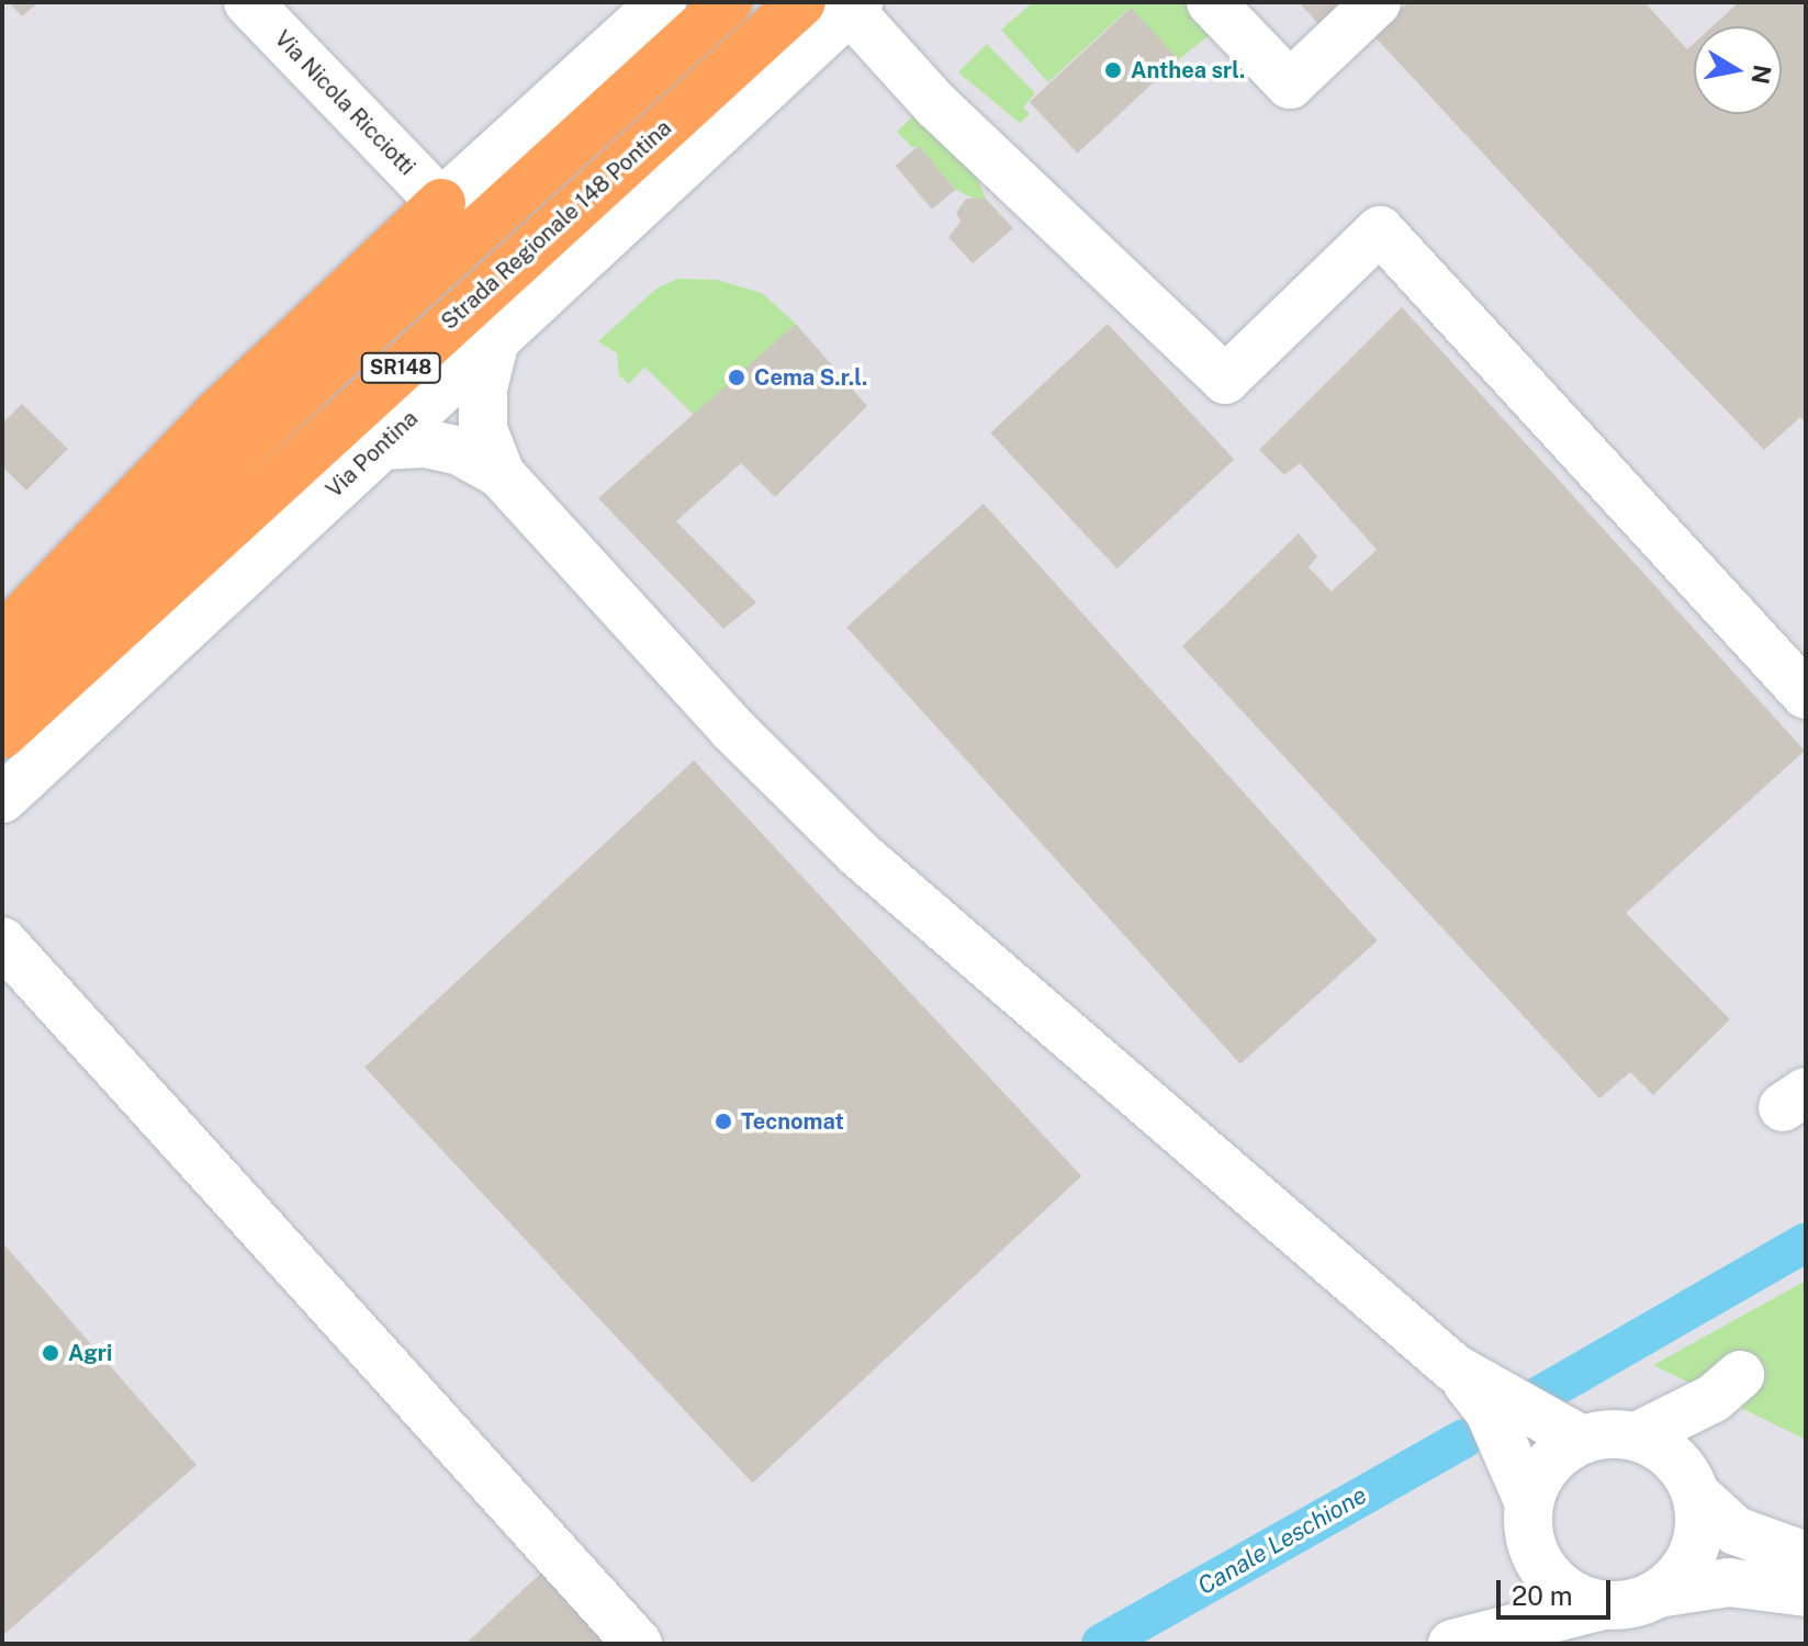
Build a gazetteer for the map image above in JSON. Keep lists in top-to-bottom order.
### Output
{
  "streets": {
    "highway": ["Strada Regionale 148 Pontina", "SR148"],
    "street": ["Via Nicola Ricciotti", "Via Pontina"]
  },
  "water": ["Canale Leschione"],
  "places": [
    "Anthea srl.",
    "Cema S.r.l.",
    "Tecnomat",
    "Agri"
  ],
  "scale_bar": "20 m",
  "north": "right"
}
